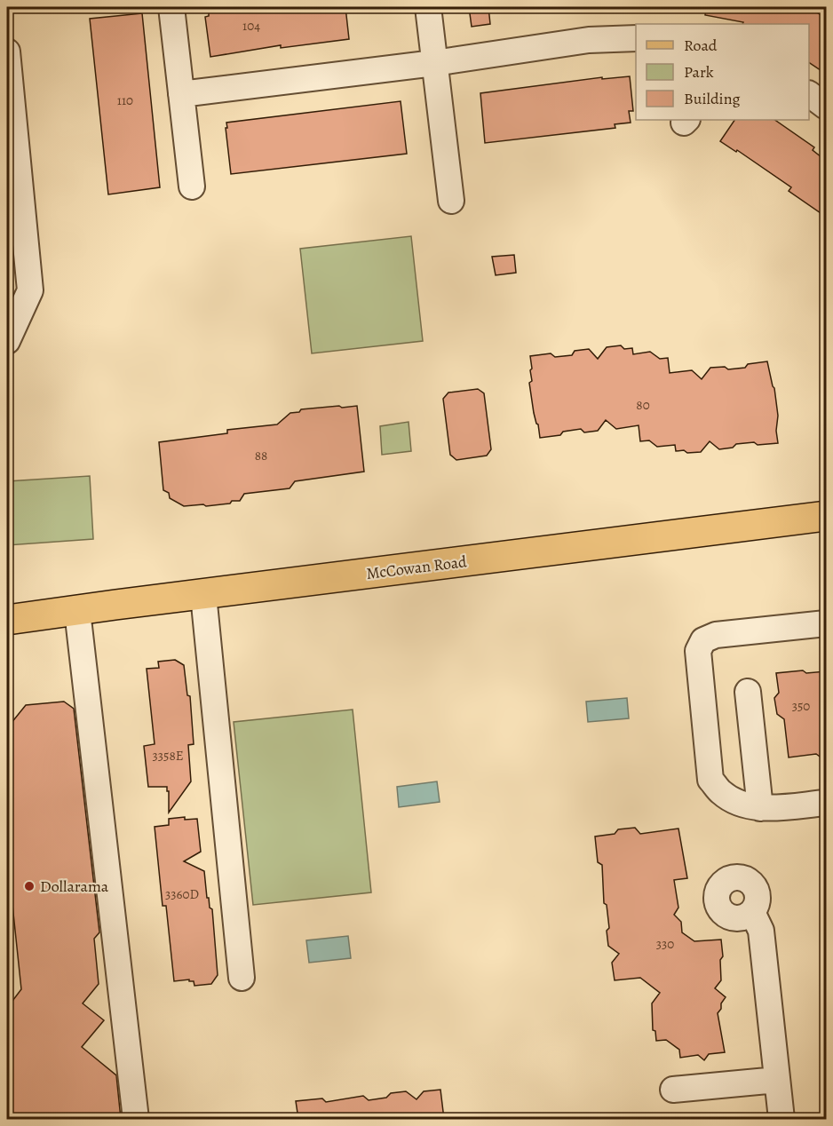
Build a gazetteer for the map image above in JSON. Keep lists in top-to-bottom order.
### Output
{
  "streets": {
    "main road": ["McCowan Road"]
  },
  "places": ["Dollarama"],
  "house_numbers": [
    "104",
    "110",
    "80",
    "88",
    "350",
    "3358E",
    "3360D",
    "330"
  ],
  "legend": ["Road", "Park", "Building"]
}
